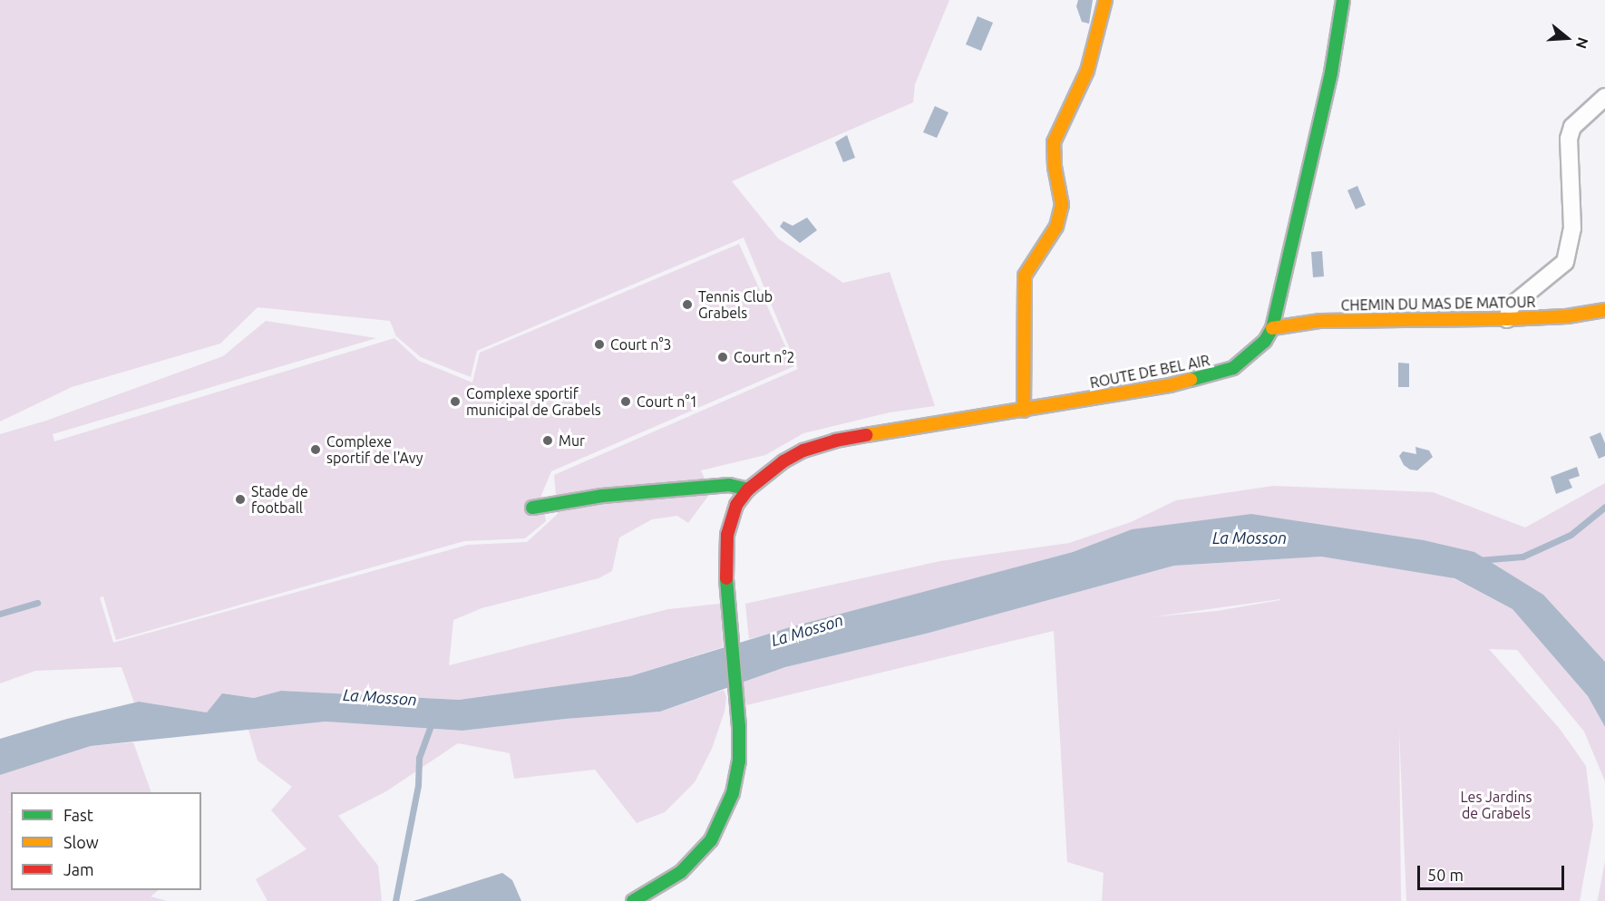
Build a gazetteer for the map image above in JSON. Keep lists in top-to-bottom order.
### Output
{
  "streets": {
    "street": ["CHEMIN DU MAS DE MATOUR", "ROUTE DE BEL AIR"]
  },
  "crossings": [
    ["CHEMIN DU MAS DE MATOUR", "ROUTE DE BEL AIR"]
  ],
  "water": ["La Mosson"],
  "parks": ["Les Jardins de Grabels"],
  "places": [
    "Tennis Club Grabels",
    "Court n°3",
    "Court n°2",
    "Complexe sportif municipal de Grabels",
    "Court n°1",
    "Mur",
    "Complexe sportif de l'Avy",
    "Stade de football"
  ],
  "legend": ["Fast", "Slow", "Jam"],
  "scale_bar": "50 m",
  "north": "right"
}
